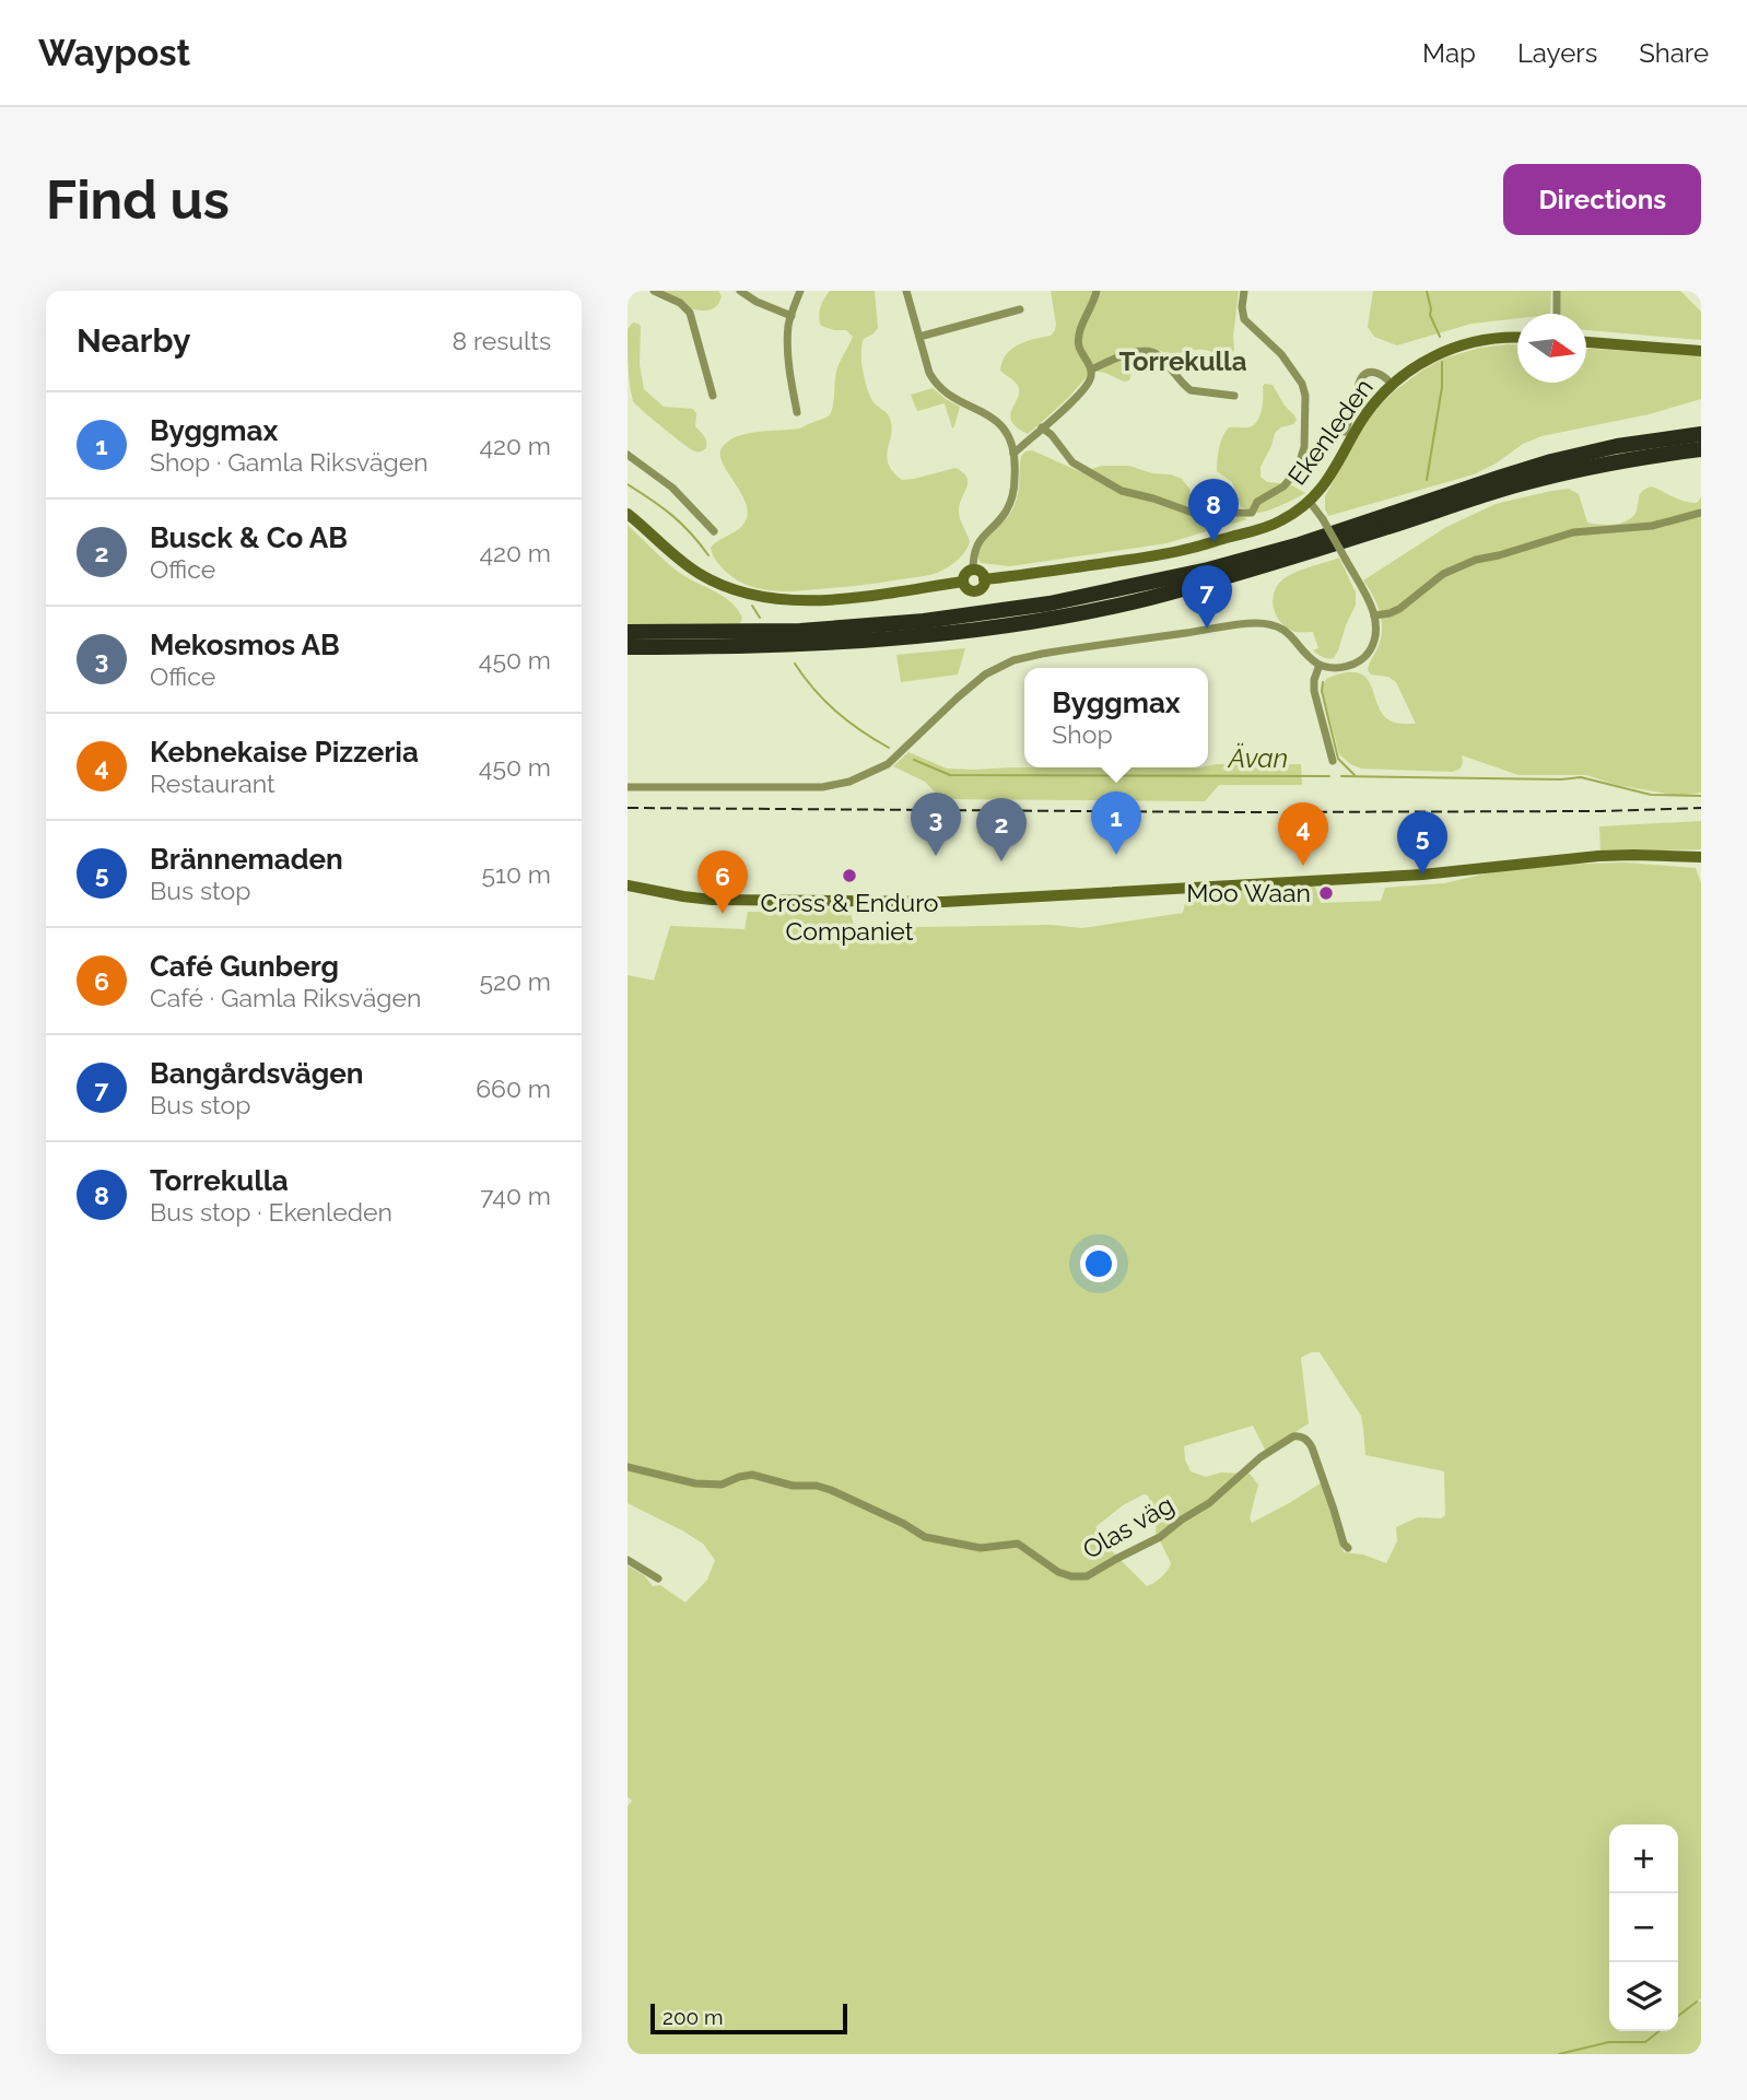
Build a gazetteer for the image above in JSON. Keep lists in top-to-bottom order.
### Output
{
  "streets": {
    "street": ["Ekenleden", "Olas väg"]
  },
  "districts": ["Torrekulla"],
  "water": ["Ävan"],
  "places": ["Cross & Enduro Companiet", "Moo Waan"],
  "scale_bar": "200 m",
  "north": "right",
  "page": {
    "header": "Waypost",
    "nav": ["Map", "Layers", "Share"],
    "buttons": "Directions",
    "title": "Find us",
    "heading": ["Nearby", "8 results"],
    "list": [
      {
        "mark": "1",
        "name": "Byggmax",
        "note": "Shop · Gamla Riksvägen",
        "value": "420 m"
      },
      {
        "mark": "2",
        "name": "Busck & Co AB",
        "note": "Office",
        "value": "420 m"
      },
      {
        "mark": "3",
        "name": "Mekosmos AB",
        "note": "Office",
        "value": "450 m"
      },
      {
        "mark": "4",
        "name": "Kebnekaise Pizzeria",
        "note": "Restaurant",
        "value": "450 m"
      },
      {
        "mark": "5",
        "name": "Brännemaden",
        "note": "Bus stop",
        "value": "510 m"
      },
      {
        "mark": "6",
        "name": "Café Gunberg",
        "note": "Café · Gamla Riksvägen",
        "value": "520 m"
      },
      {
        "mark": "7",
        "name": "Bangårdsvägen",
        "note": "Bus stop",
        "value": "660 m"
      },
      {
        "mark": "8",
        "name": "Torrekulla",
        "note": "Bus stop · Ekenleden",
        "value": "740 m"
      }
    ],
    "pins": [
      "8",
      "7",
      "1",
      "3",
      "2",
      "4",
      "5",
      "6"
    ],
    "popup": ["Byggmax", "Shop"],
    "map_buttons": ["+", "−"],
    "scale": "200 m"
  }
}
